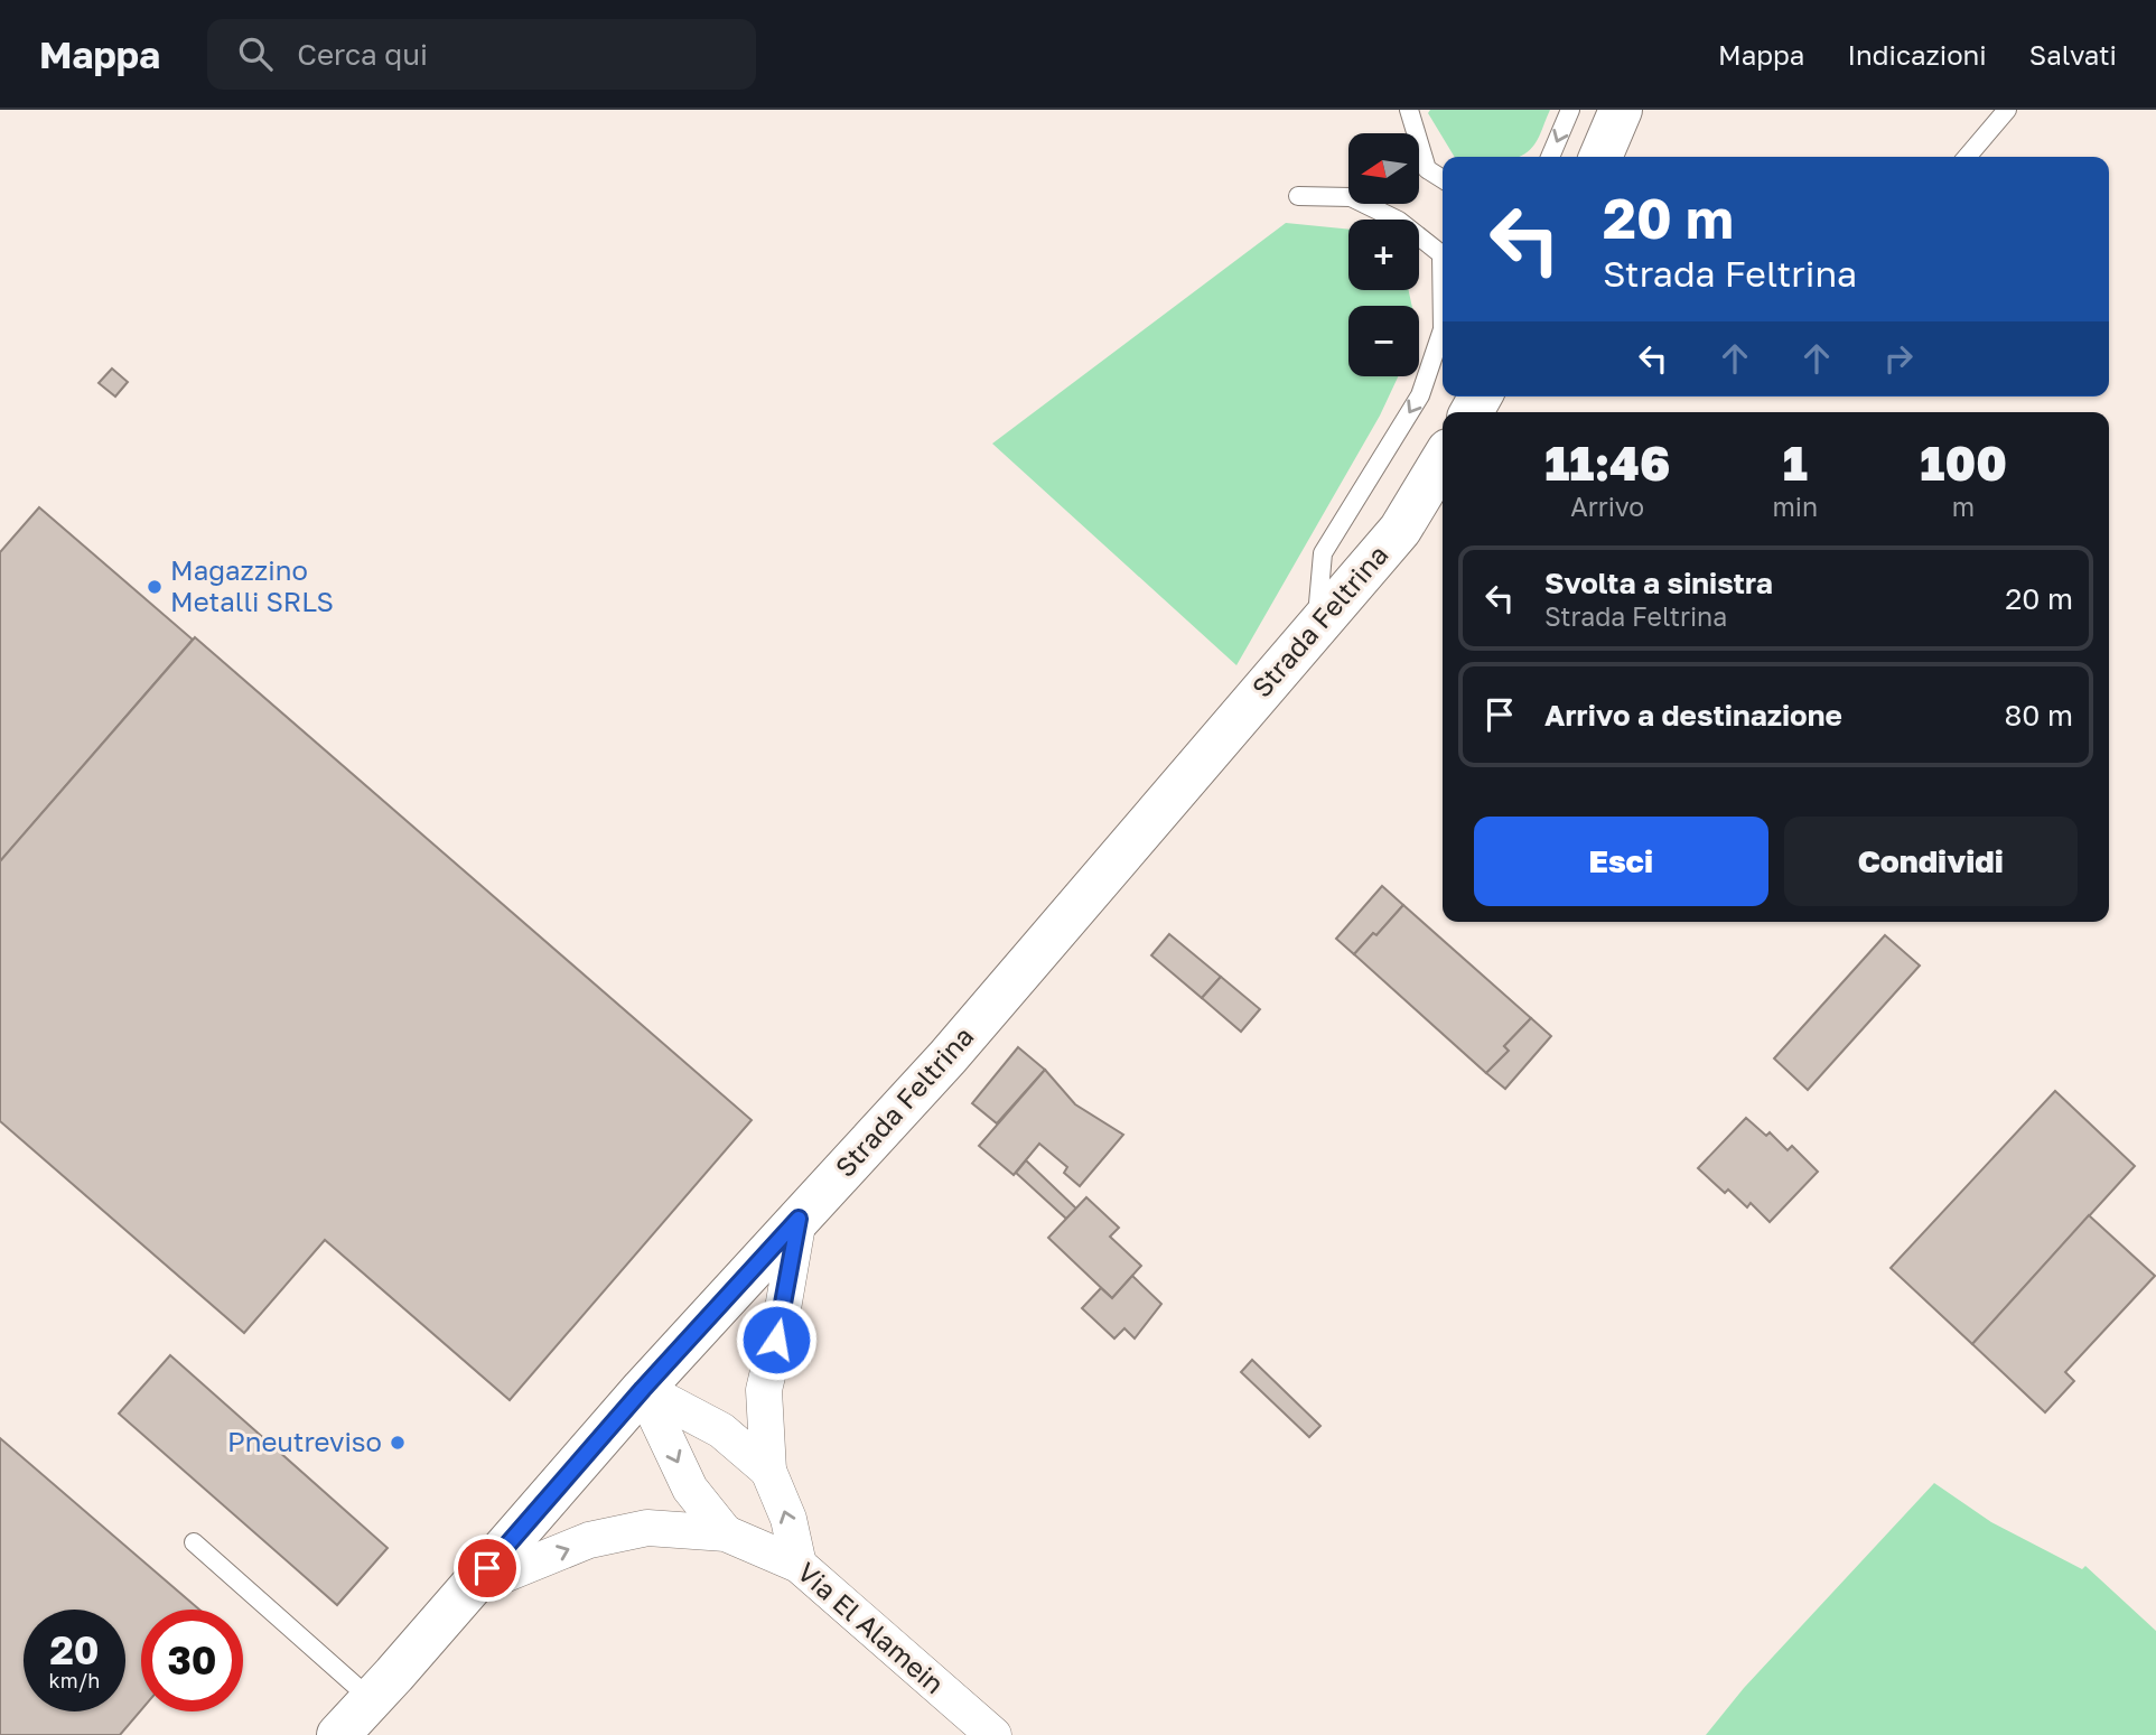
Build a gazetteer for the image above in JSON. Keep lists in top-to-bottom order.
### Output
{
  "streets": {
    "main road": ["Strada Feltrina"],
    "street": ["Via El Alamein"]
  },
  "crossings": [
    ["Strada Feltrina", "Via El Alamein"]
  ],
  "one_way": ["Via El Alamein"],
  "places": ["Magazzino Metalli SRLS", "Pneutreviso"],
  "north": "left",
  "page": {
    "header": "Mappa",
    "search": "Cerca qui",
    "nav": ["Mappa", "Indicazioni", "Salvati"],
    "map_buttons": ["+", "−"],
    "turn": ["20 m", "Strada Feltrina"],
    "eta": [
      "11:46",
      "Arrivo",
      "1",
      "min",
      "100",
      "m"
    ],
    "list": [
      {
        "name": "Svolta a sinistra",
        "note": "Strada Feltrina",
        "value": "20 m"
      },
      {
        "name": "Arrivo a destinazione",
        "value": "80 m"
      }
    ],
    "buttons": ["Esci", "Condividi"],
    "speed": "20 km/h",
    "limit": "30"
  }
}
